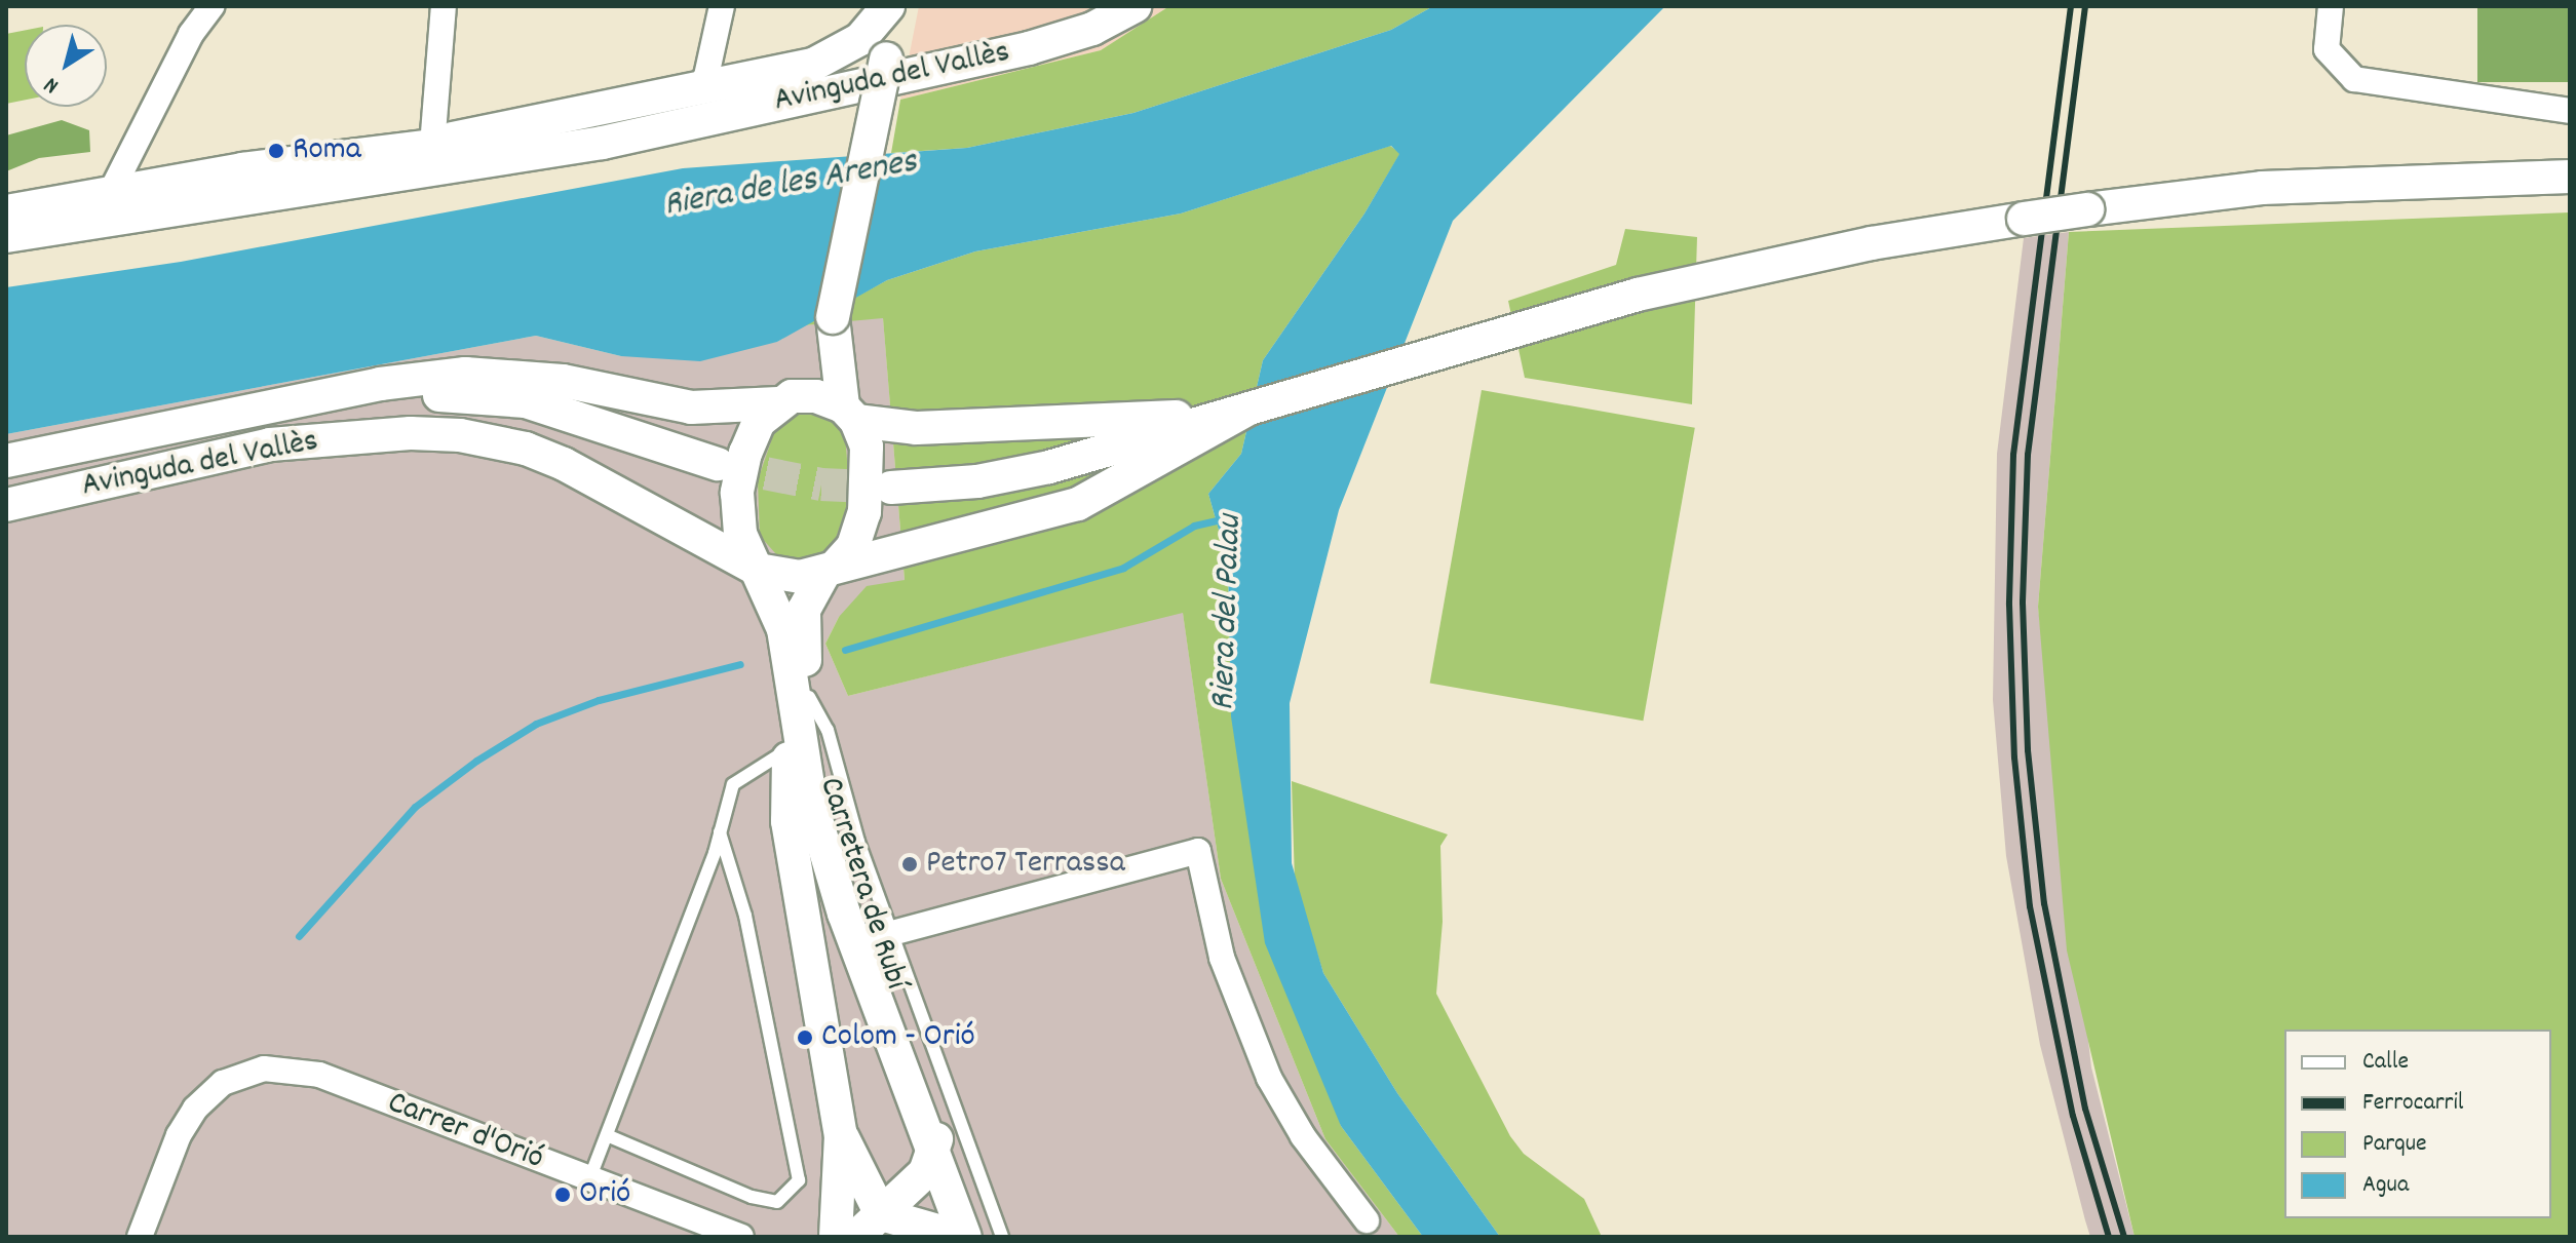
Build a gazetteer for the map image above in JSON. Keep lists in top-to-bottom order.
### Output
{
  "streets": {
    "main road": ["Avinguda del Vallès", "Carretera de Rubí"],
    "street": ["Carrer d'Orió"]
  },
  "crossings": [
    ["Avinguda del Vallès", "Carretera de Rubí"]
  ],
  "water": ["Riera de les Arenes", "Riera del Palau"],
  "places": [
    "Roma",
    "Petro7 Terrassa",
    "Colom - Orió",
    "Orió"
  ],
  "legend": [
    "Calle",
    "Ferrocarril",
    "Parque",
    "Agua"
  ],
  "north": "bottom left"
}
